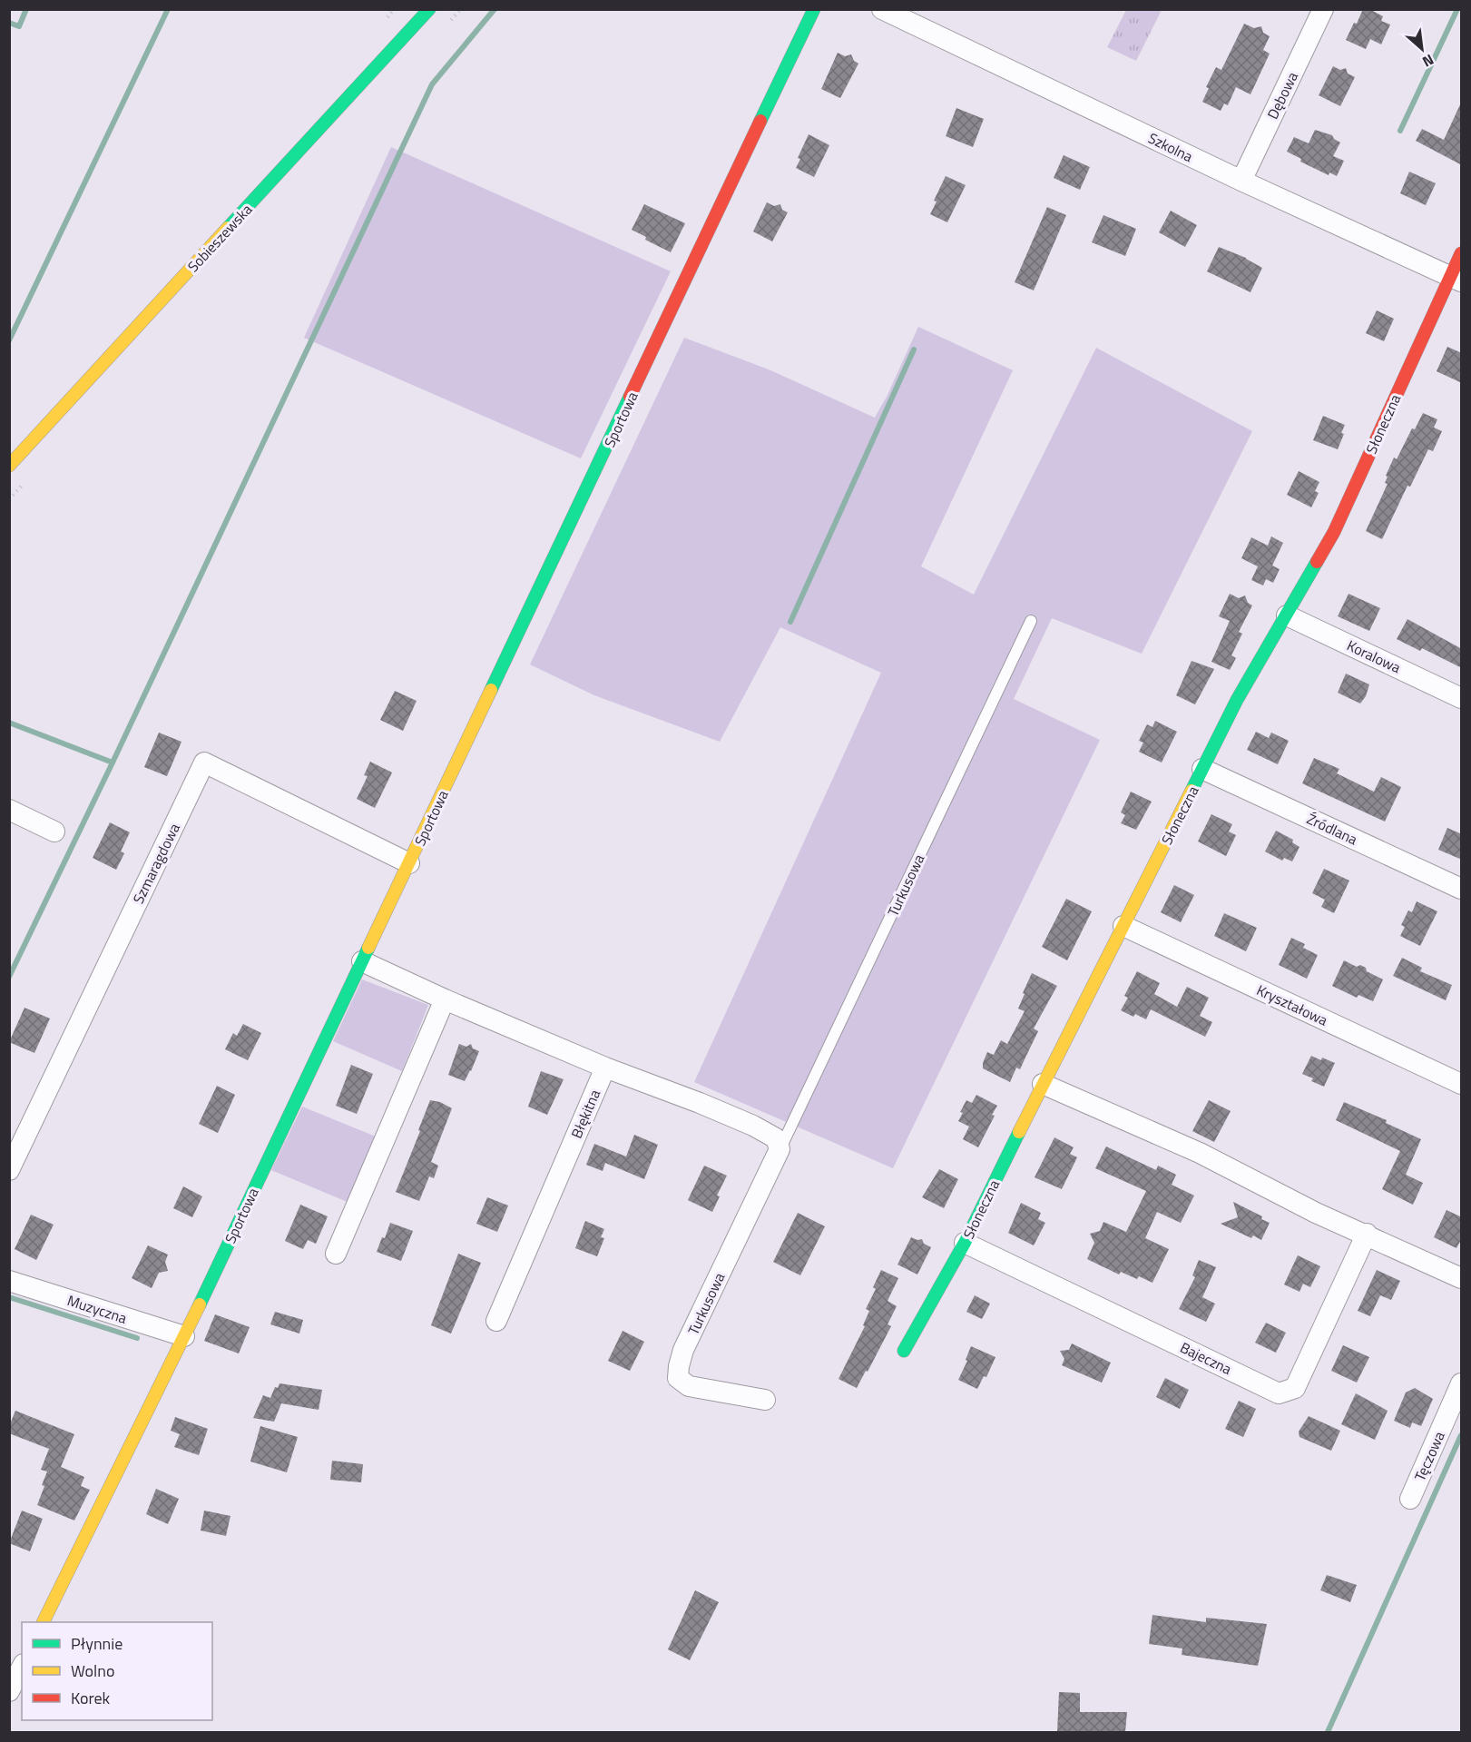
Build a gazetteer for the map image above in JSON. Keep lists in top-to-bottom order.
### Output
{
  "streets": {
    "street": [
      "Dębowa",
      "Szkolna",
      "Sobieszewska",
      "Sportowa",
      "Słoneczna",
      "Koralowa",
      "Źródlana",
      "Szmaragdowa",
      "Turkusowa",
      "Kryształowa",
      "Błękitna",
      "Muzyczna",
      "Bajeczna",
      "Tęczowa"
    ]
  },
  "crossings": [
    ["Dębowa", "Szkolna"],
    ["Szkolna", "Słoneczna"],
    ["Sportowa", "Szmaragdowa"],
    ["Sportowa", "Muzyczna"],
    ["Słoneczna", "Koralowa"],
    ["Słoneczna", "Źródlana"],
    ["Słoneczna", "Kryształowa"],
    ["Słoneczna", "Bajeczna"]
  ],
  "legend": ["Płynnie", "Wolno", "Korek"],
  "north": "bottom right"
}
